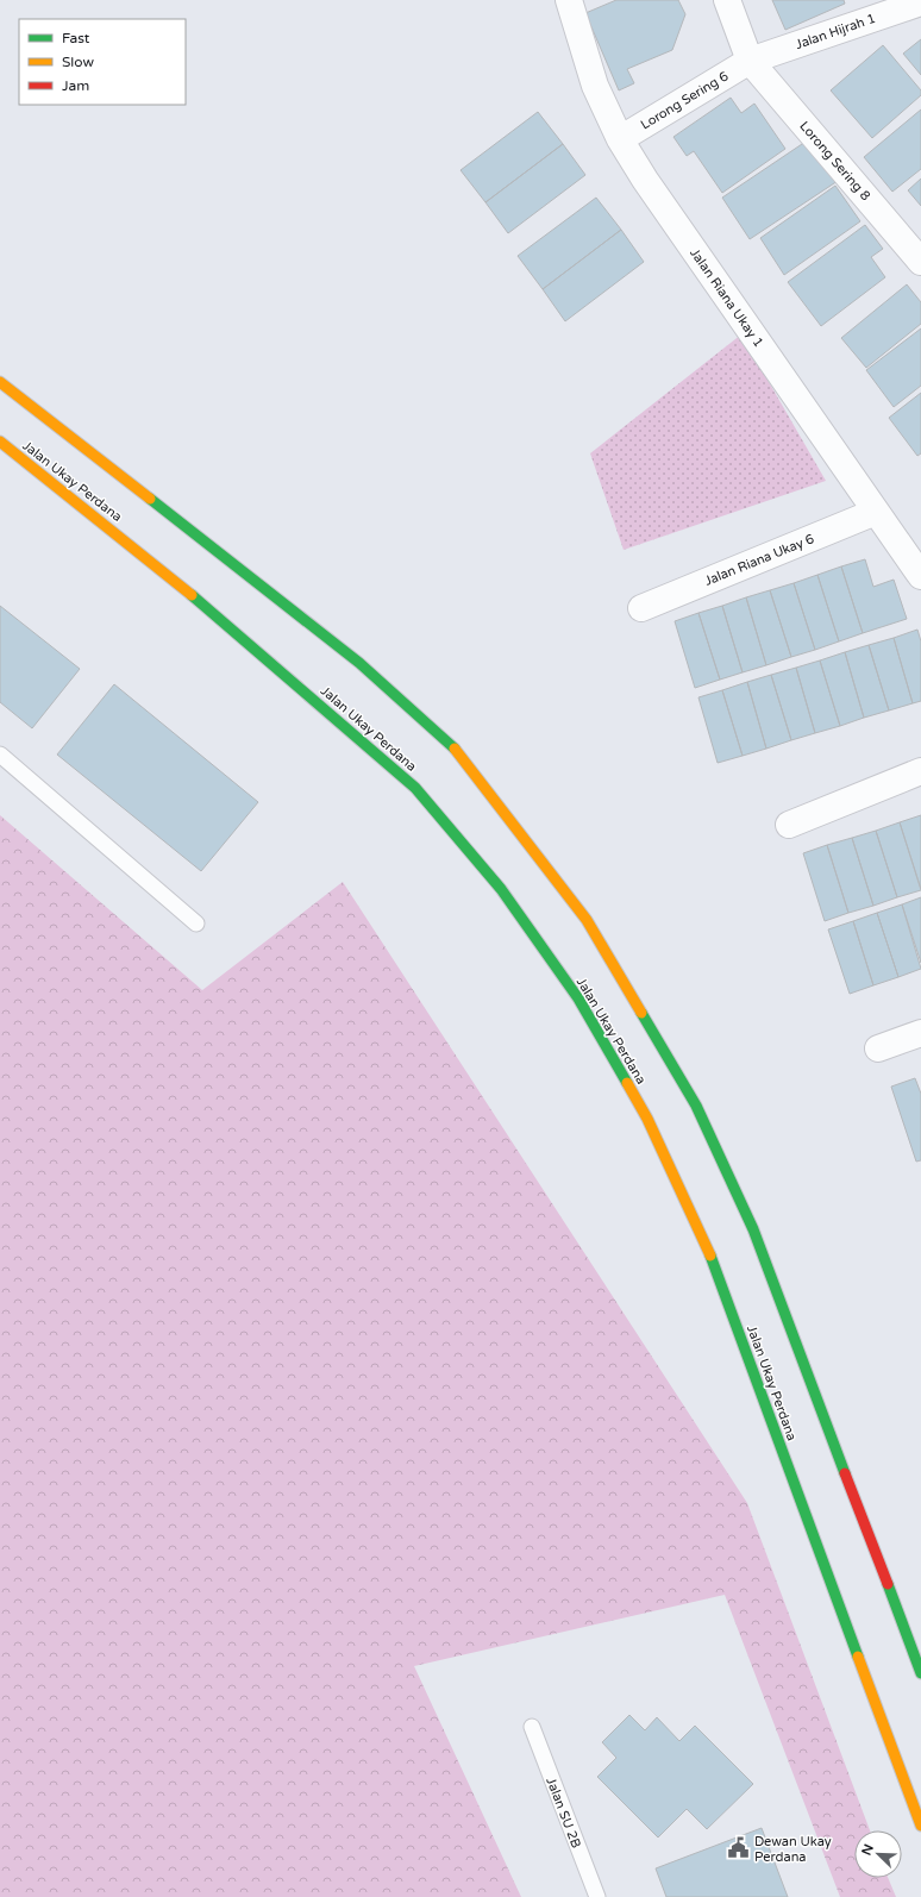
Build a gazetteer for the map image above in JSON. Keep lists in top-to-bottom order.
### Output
{
  "streets": {
    "street": [
      "Jalan Hijrah 1",
      "Lorong Sering 6",
      "Lorong Sering 8",
      "Jalan Riana Ukay 1",
      "Jalan Ukay Perdana",
      "Jalan Riana Ukay 6"
    ],
    "lane": ["Jalan SU 2B"]
  },
  "crossings": [
    ["Jalan Hijrah 1", "Lorong Sering 6"],
    ["Jalan Hijrah 1", "Lorong Sering 8"],
    ["Lorong Sering 6", "Lorong Sering 8"],
    ["Lorong Sering 6", "Jalan Riana Ukay 1"],
    ["Jalan Riana Ukay 1", "Jalan Riana Ukay 6"]
  ],
  "places": {
    "public building": ["Dewan Ukay Perdana"]
  },
  "legend": ["Fast", "Slow", "Jam"],
  "north": "top left"
}
